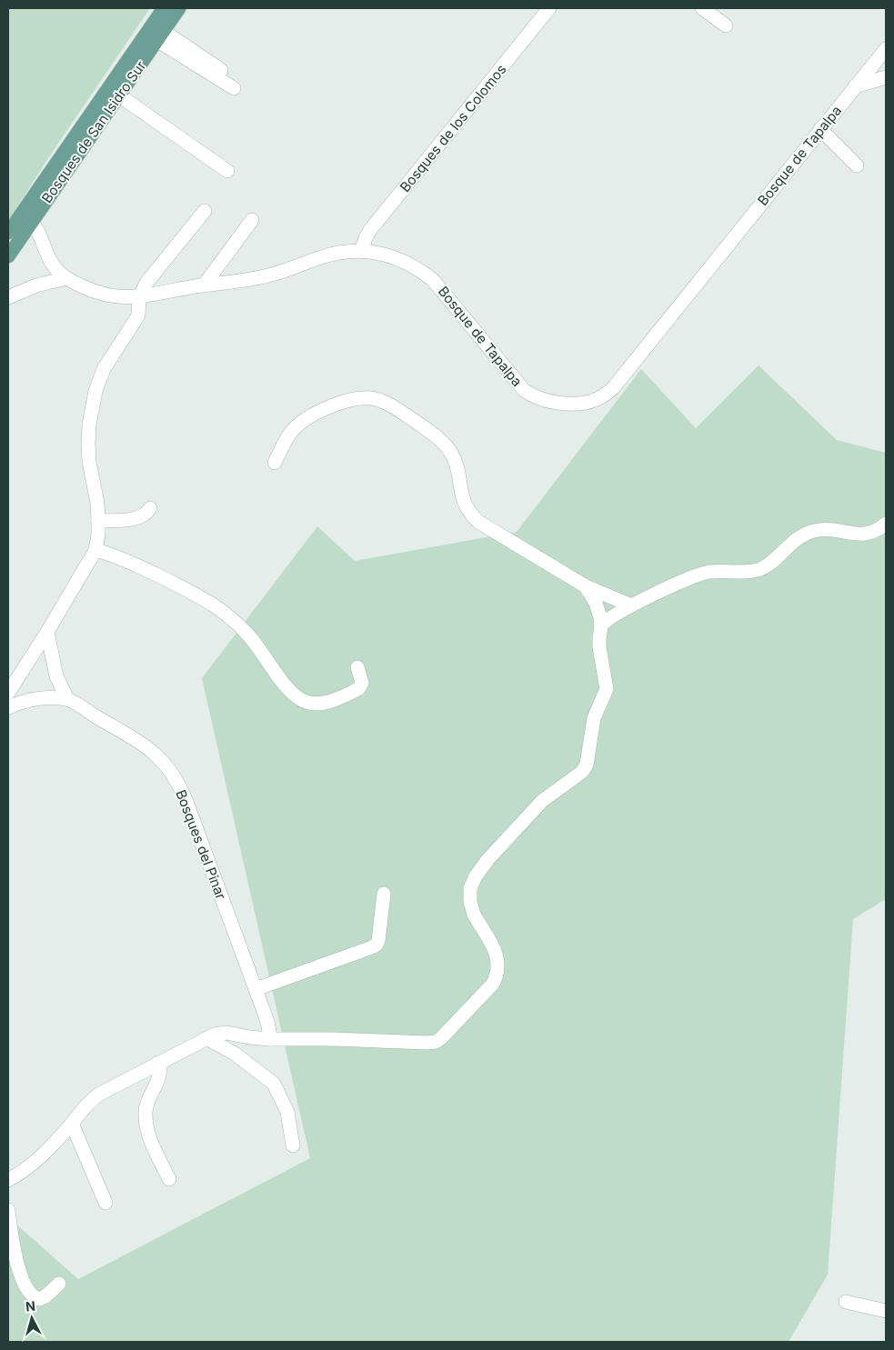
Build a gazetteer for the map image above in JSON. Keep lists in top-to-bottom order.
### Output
{
  "streets": {
    "main road": ["Bosques de San Isidro Sur"],
    "street": ["Bosques de los Colomos", "Bosque de Tapalpa", "Bosques del Pinar"]
  },
  "crossings": [
    ["Bosques de los Colomos", "Bosque de Tapalpa"]
  ],
  "north": "top"
}
